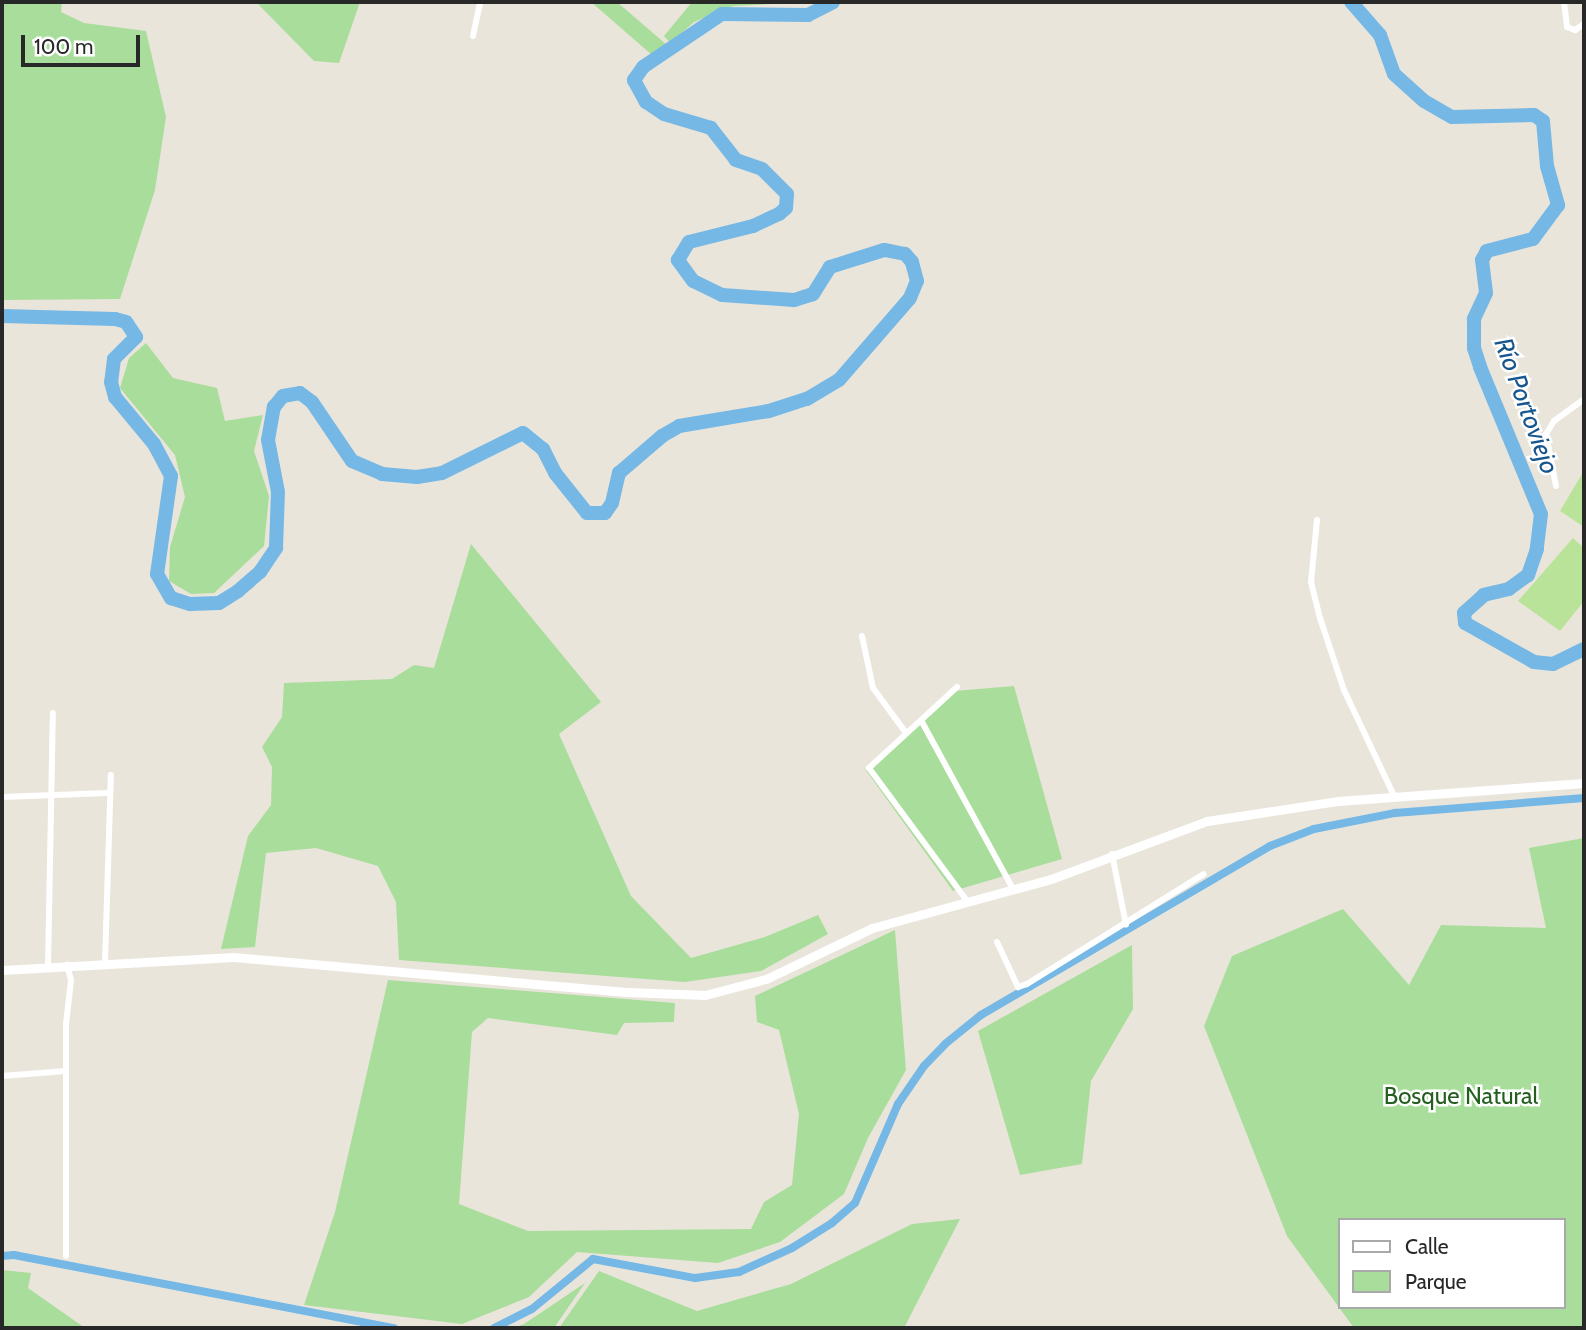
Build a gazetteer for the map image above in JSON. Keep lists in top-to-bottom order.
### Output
{
  "water": ["Río Portoviejo"],
  "parks": ["Bosque Natural"],
  "legend": ["Calle", "Parque"],
  "scale_bar": "100 m"
}
